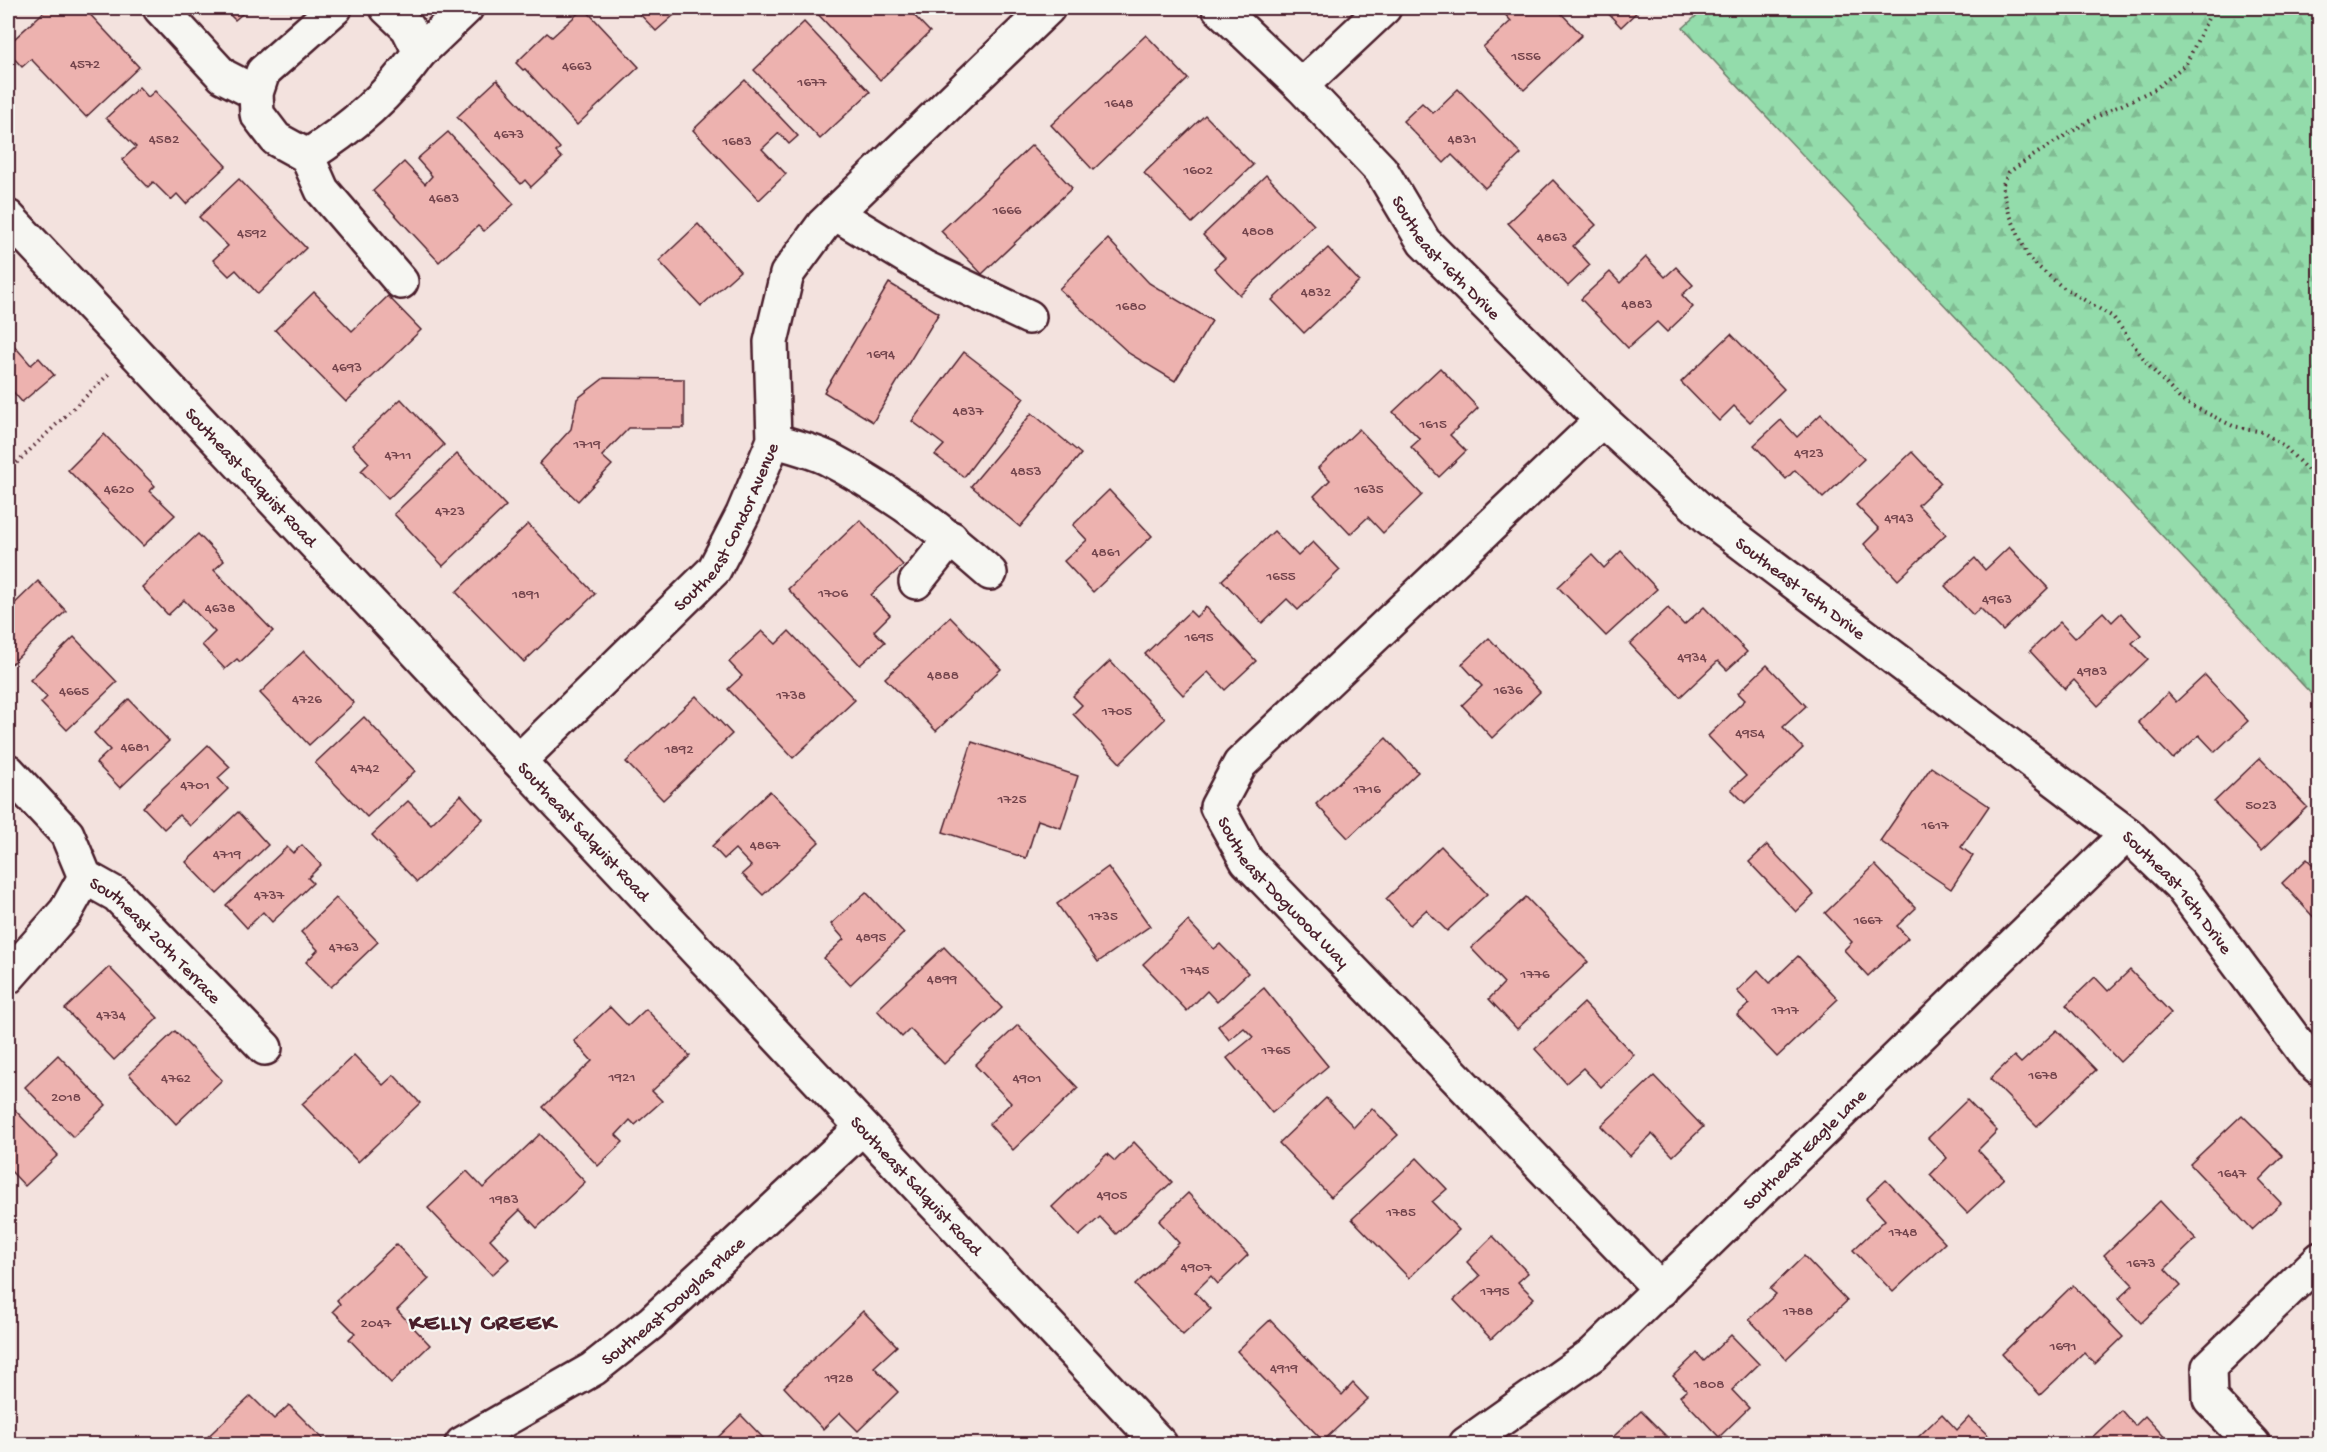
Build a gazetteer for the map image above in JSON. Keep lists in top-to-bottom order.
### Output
{
  "streets": {
    "street": [
      "Southeast 16th Drive",
      "Southeast Salquist Road",
      "Southeast Condor Avenue",
      "Southeast Dogwood Way",
      "Southeast 20th Terrace",
      "Southeast Eagle Lane",
      "Southeast Douglas Place"
    ]
  },
  "crossings": [
    ["Southeast 16th Drive", "Southeast Dogwood Way"],
    ["Southeast 16th Drive", "Southeast Eagle Lane"],
    ["Southeast Salquist Road", "Southeast Condor Avenue"],
    ["Southeast Salquist Road", "Southeast Douglas Place"],
    ["Southeast Dogwood Way", "Southeast Eagle Lane"]
  ],
  "districts": ["KELLY CREEK"],
  "house_numbers": [
    "1556",
    "4572",
    "4663",
    "1677",
    "1648",
    "4673",
    "4582",
    "4831",
    "1683",
    "1602",
    "4683",
    "1666",
    "4808",
    "4592",
    "4863",
    "4832",
    "4883",
    "1680",
    "1694",
    "4693",
    "4837",
    "1615",
    "1719",
    "4923",
    "4711",
    "4853",
    "4620",
    "1635",
    "4723",
    "4943",
    "4861",
    "1655",
    "1706",
    "1891",
    "4963",
    "4638",
    "1695",
    "4934",
    "4983",
    "4888",
    "1636",
    "4665",
    "1738",
    "4726",
    "1705",
    "4954",
    "4681",
    "1892",
    "4742",
    "4701",
    "1716",
    "1725",
    "5023",
    "1617",
    "4867",
    "4719",
    "4737",
    "1735",
    "1667",
    "4895",
    "4763",
    "1745",
    "1776",
    "4899",
    "1717",
    "4734",
    "1765",
    "1678",
    "1921",
    "4762",
    "4901",
    "2018",
    "1647",
    "4905",
    "1983",
    "1785",
    "1748",
    "1673",
    "4907",
    "1795",
    "1788",
    "2047",
    "1691",
    "4919",
    "1928",
    "1808"
  ]
}
